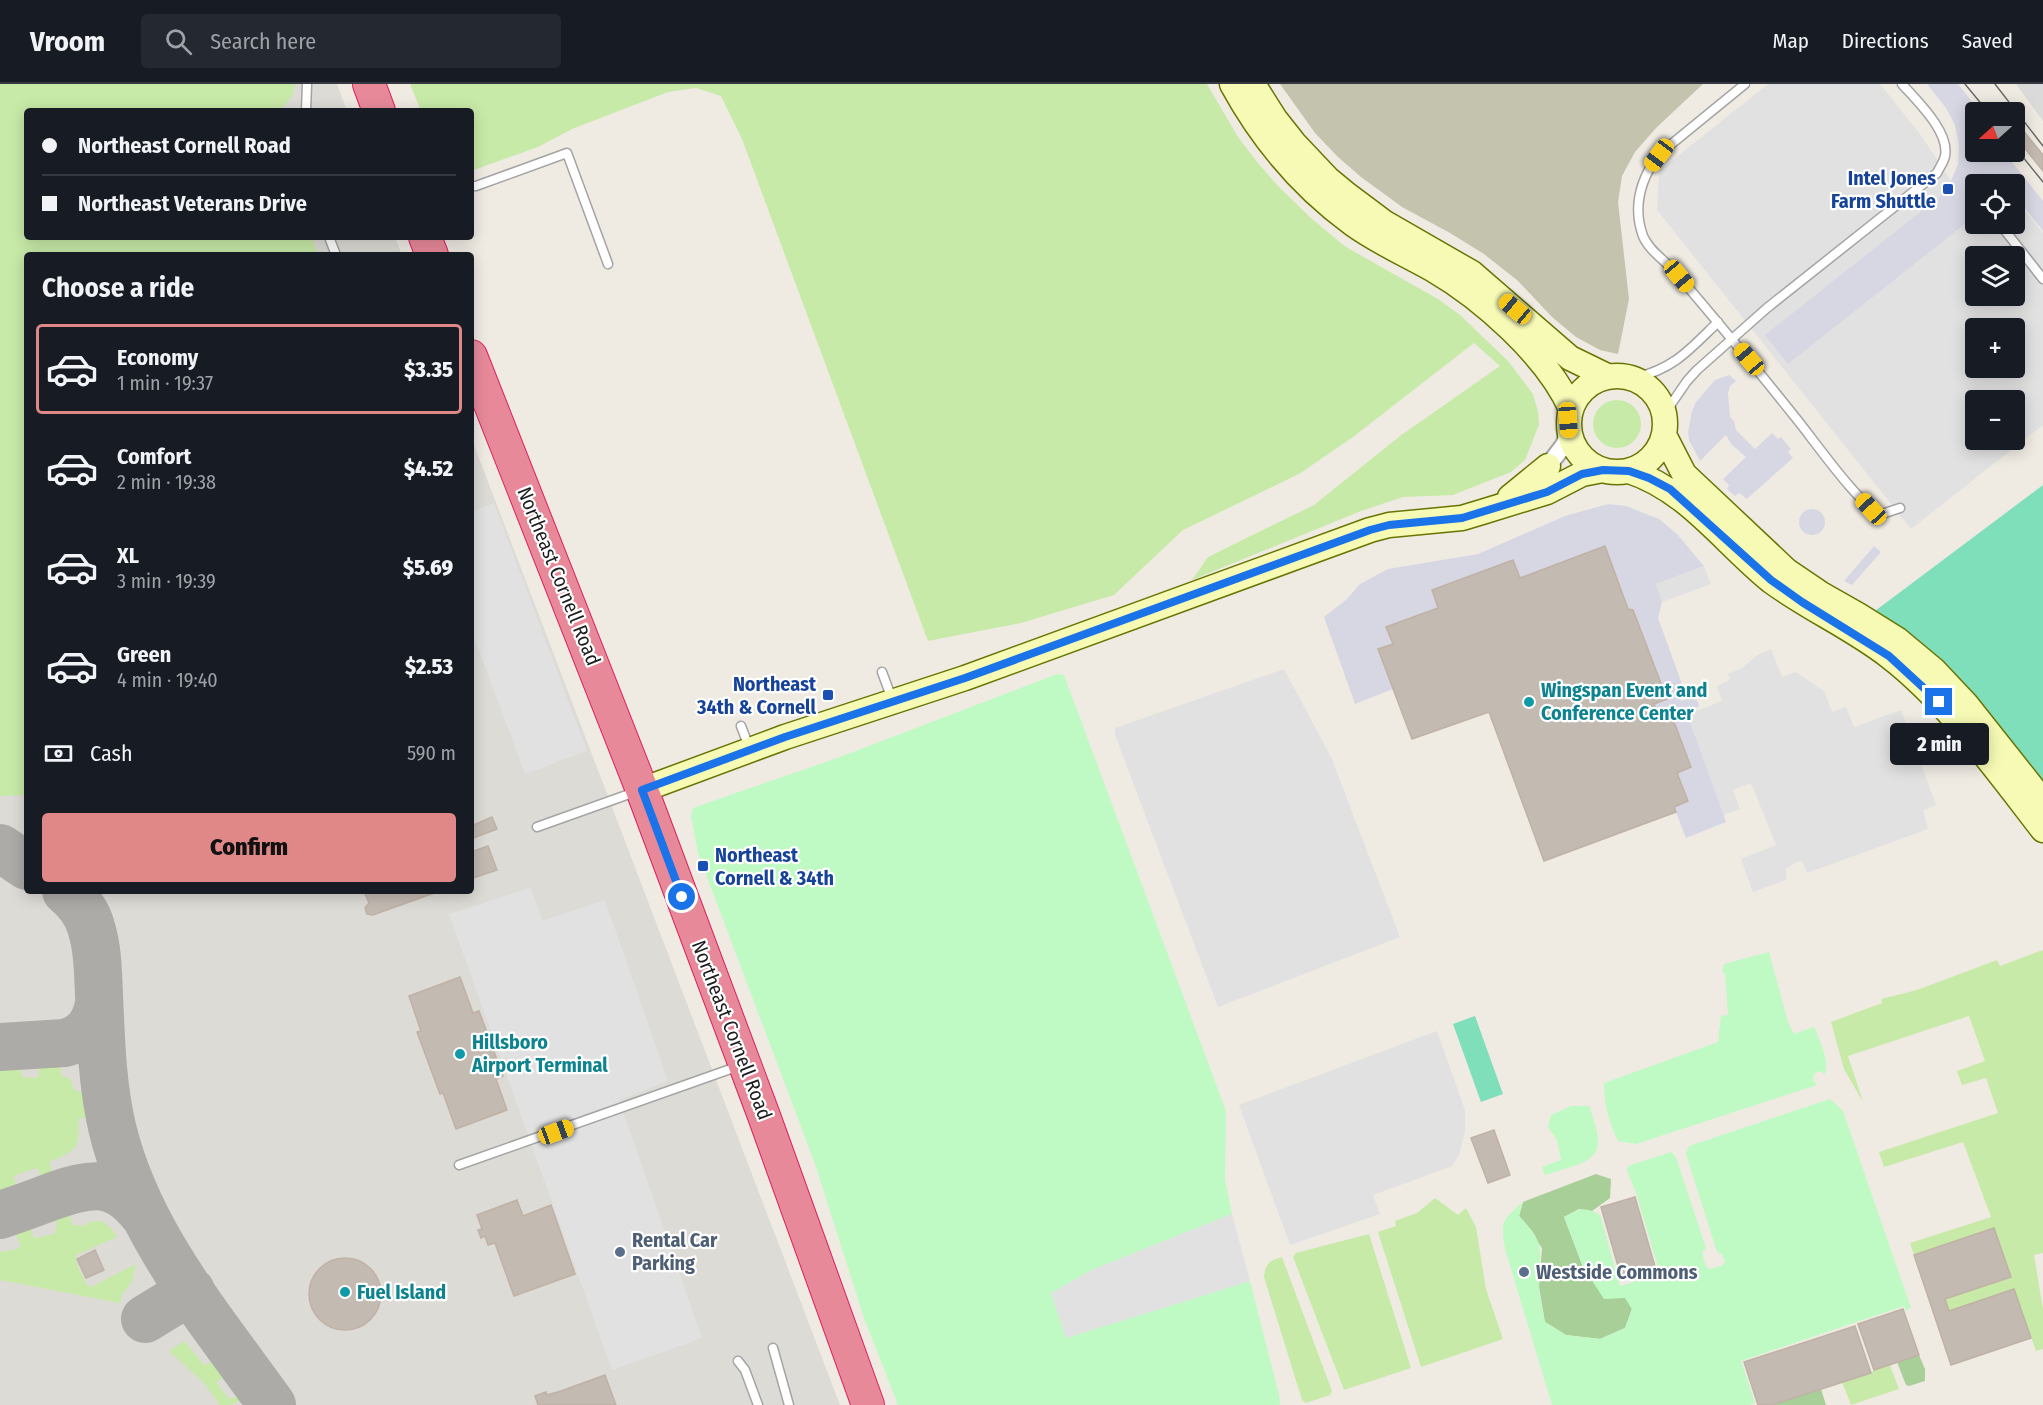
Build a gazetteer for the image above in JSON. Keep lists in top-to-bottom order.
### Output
{
  "streets": {
    "highway": ["Northeast Cornell Road"]
  },
  "places": {
    "transit": ["Intel Jones Farm Shuttle", "Northeast 34th & Cornell", "Northeast Cornell & 34th"],
    "other": [
      "Wingspan Event and Conference Center",
      "Hillsboro Airport Terminal",
      "Rental Car Parking",
      "Westside Commons",
      "Fuel Island"
    ]
  },
  "north": "left",
  "page": {
    "header": "Vroom",
    "search": "Search here",
    "nav": ["Map", "Directions", "Saved"],
    "map_buttons": ["+", "−"],
    "banner": ["Northeast Cornell Road", "Northeast Veterans Drive"],
    "heading": "Choose a ride",
    "list": [
      {
        "name": "Economy",
        "note": "1 min · 19:37",
        "value": "$3.35"
      },
      {
        "name": "Comfort",
        "note": "2 min · 19:38",
        "value": "$4.52"
      },
      {
        "name": "XL",
        "note": "3 min · 19:39",
        "value": "$5.69"
      },
      {
        "name": "Green",
        "note": "4 min · 19:40",
        "value": "$2.53"
      }
    ],
    "pay": ["Cash", "590 m"],
    "bubble": "2 min",
    "buttons": "Confirm"
  }
}
